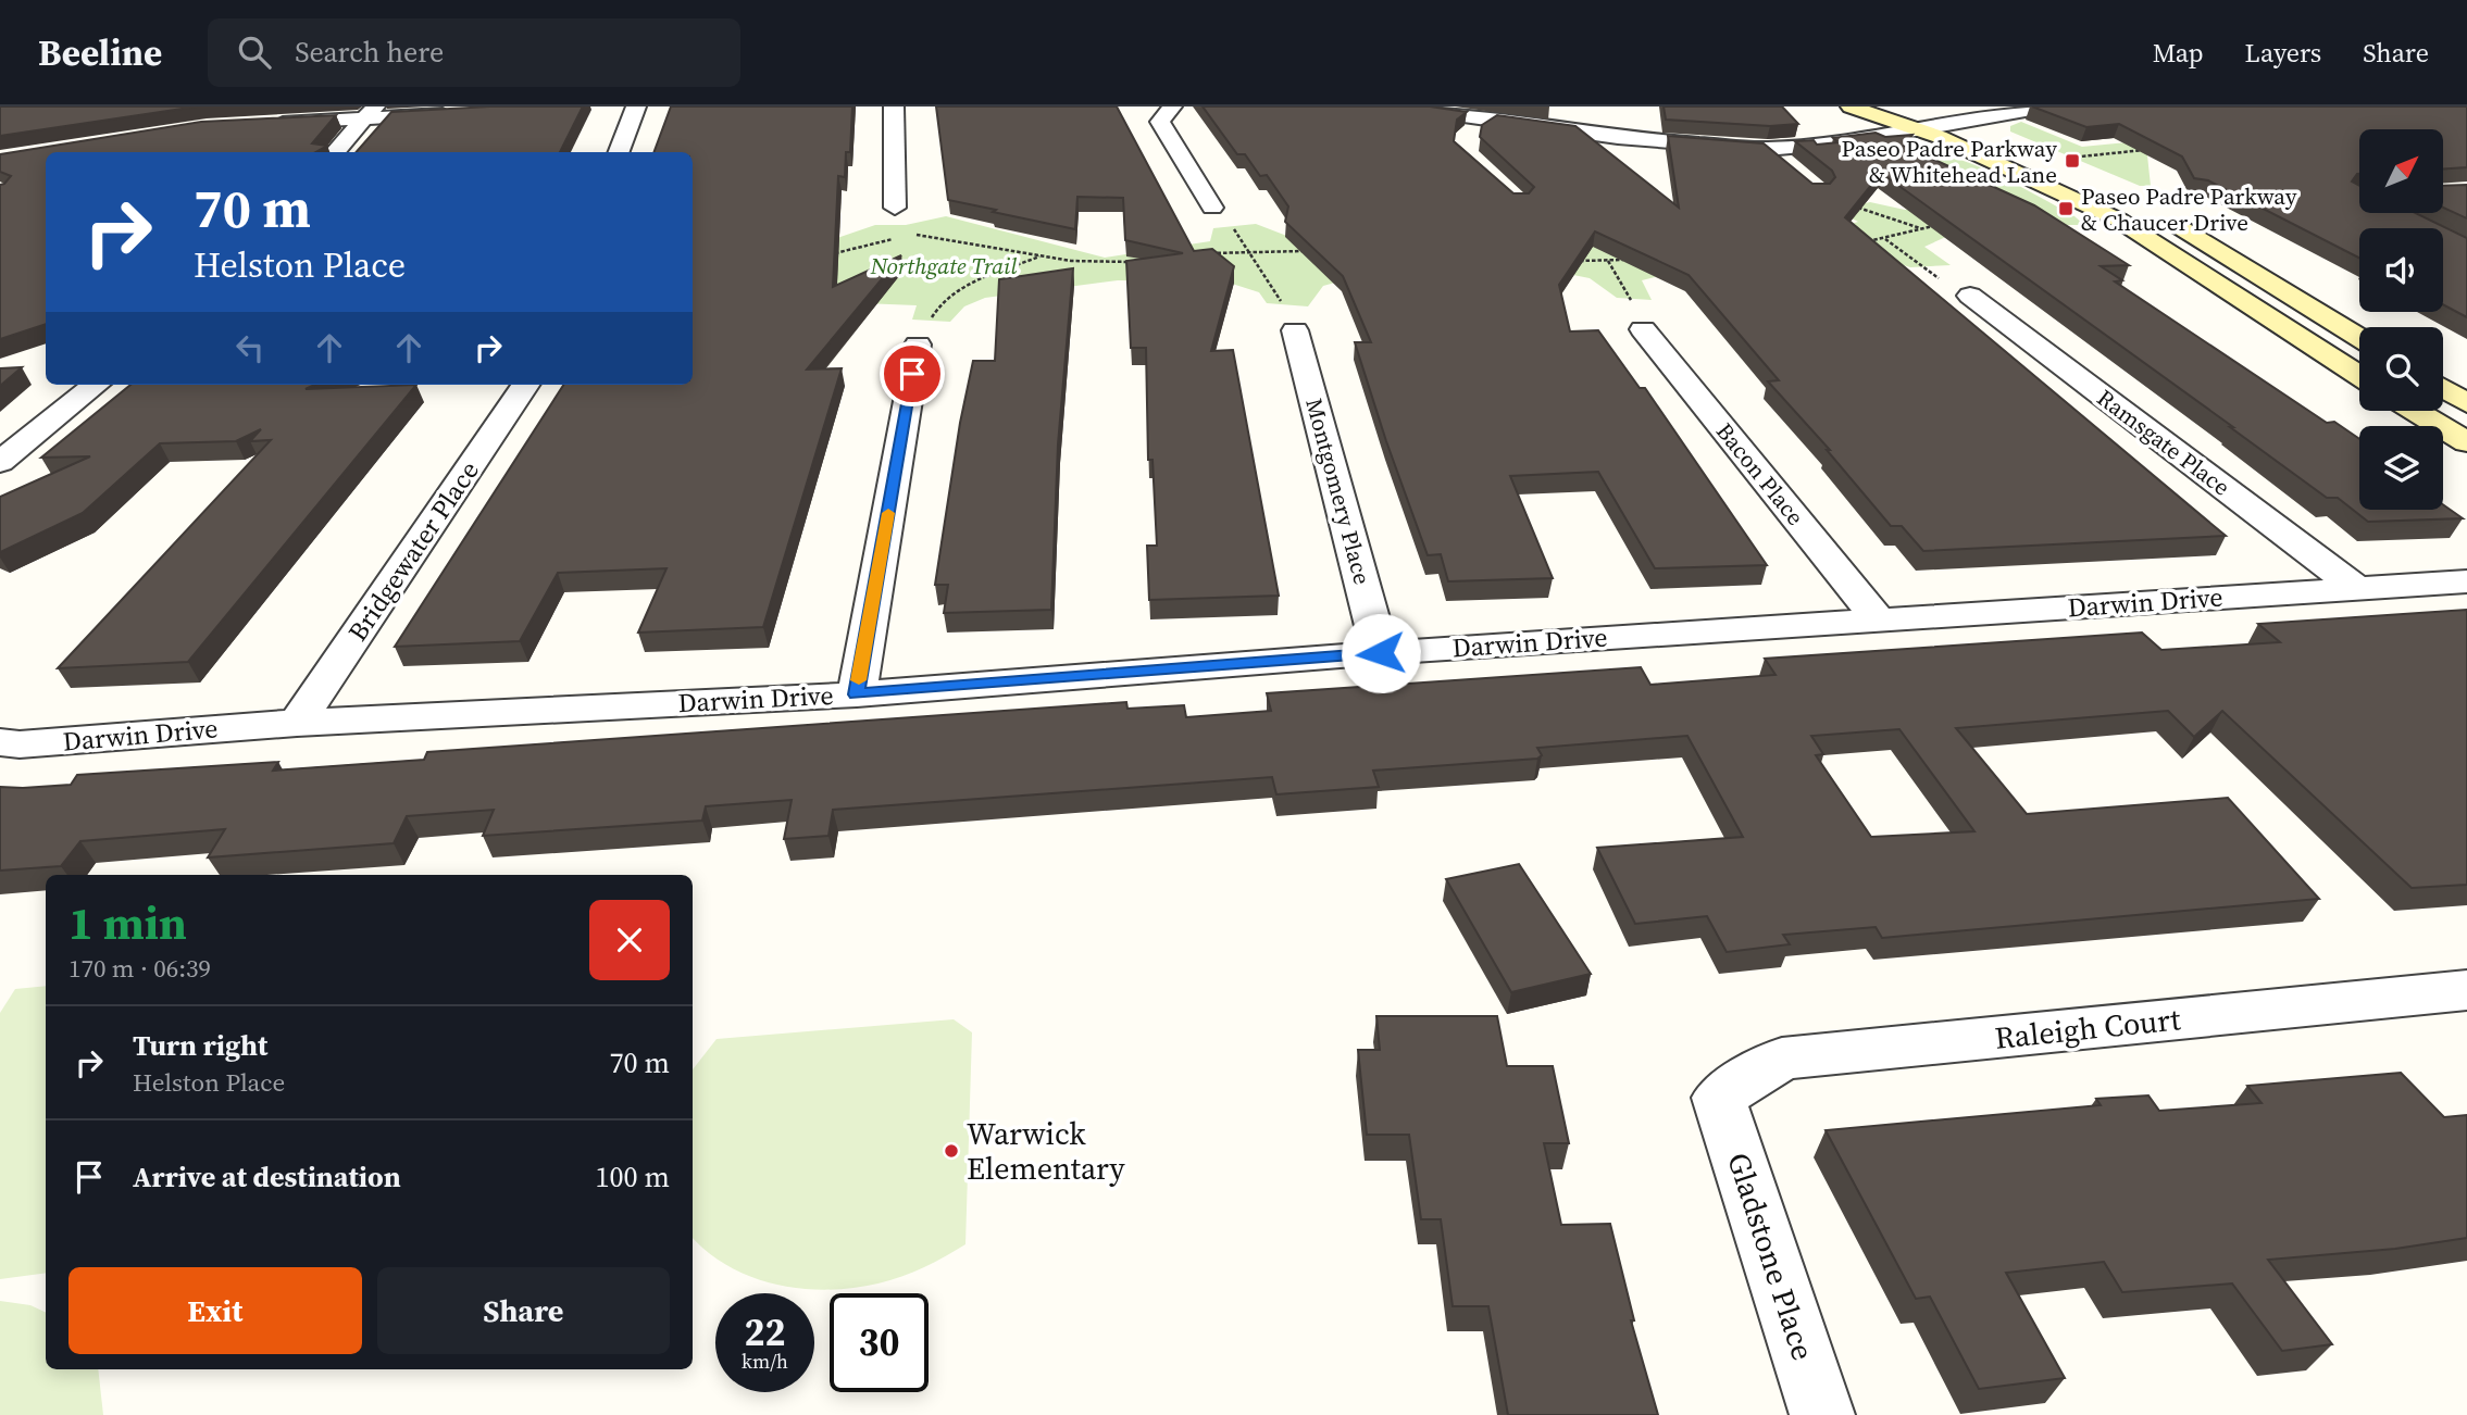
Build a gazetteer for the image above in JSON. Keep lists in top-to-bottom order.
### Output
{
  "streets": {
    "street": [
      "Ramsgate Place",
      "Bacon Place",
      "Montgomery Place",
      "Bridgewater Place",
      "Darwin Drive",
      "Raleigh Court",
      "Gladstone Place"
    ]
  },
  "crossings": [
    ["Ramsgate Place", "Darwin Drive"],
    ["Bacon Place", "Darwin Drive"],
    ["Montgomery Place", "Darwin Drive"],
    ["Bridgewater Place", "Darwin Drive"],
    ["Raleigh Court", "Gladstone Place"]
  ],
  "parks": ["Northgate Trail"],
  "places": {
    "transit": ["Paseo Padre Parkway & Whitehead Lane", "Paseo Padre Parkway & Chaucer Drive"],
    "other": ["Warwick Elementary"]
  },
  "north": "top right",
  "page": {
    "header": "Beeline",
    "search": "Search here",
    "nav": ["Map", "Layers", "Share"],
    "turn": ["70 m", "Helston Place"],
    "heading": ["1 min", "170 m · 06:39"],
    "list": [
      {
        "name": "Turn right",
        "note": "Helston Place",
        "value": "70 m"
      },
      {
        "name": "Arrive at destination",
        "value": "100 m"
      }
    ],
    "buttons": ["Exit", "Share"],
    "speed": "22 km/h",
    "limit": "30"
  }
}
